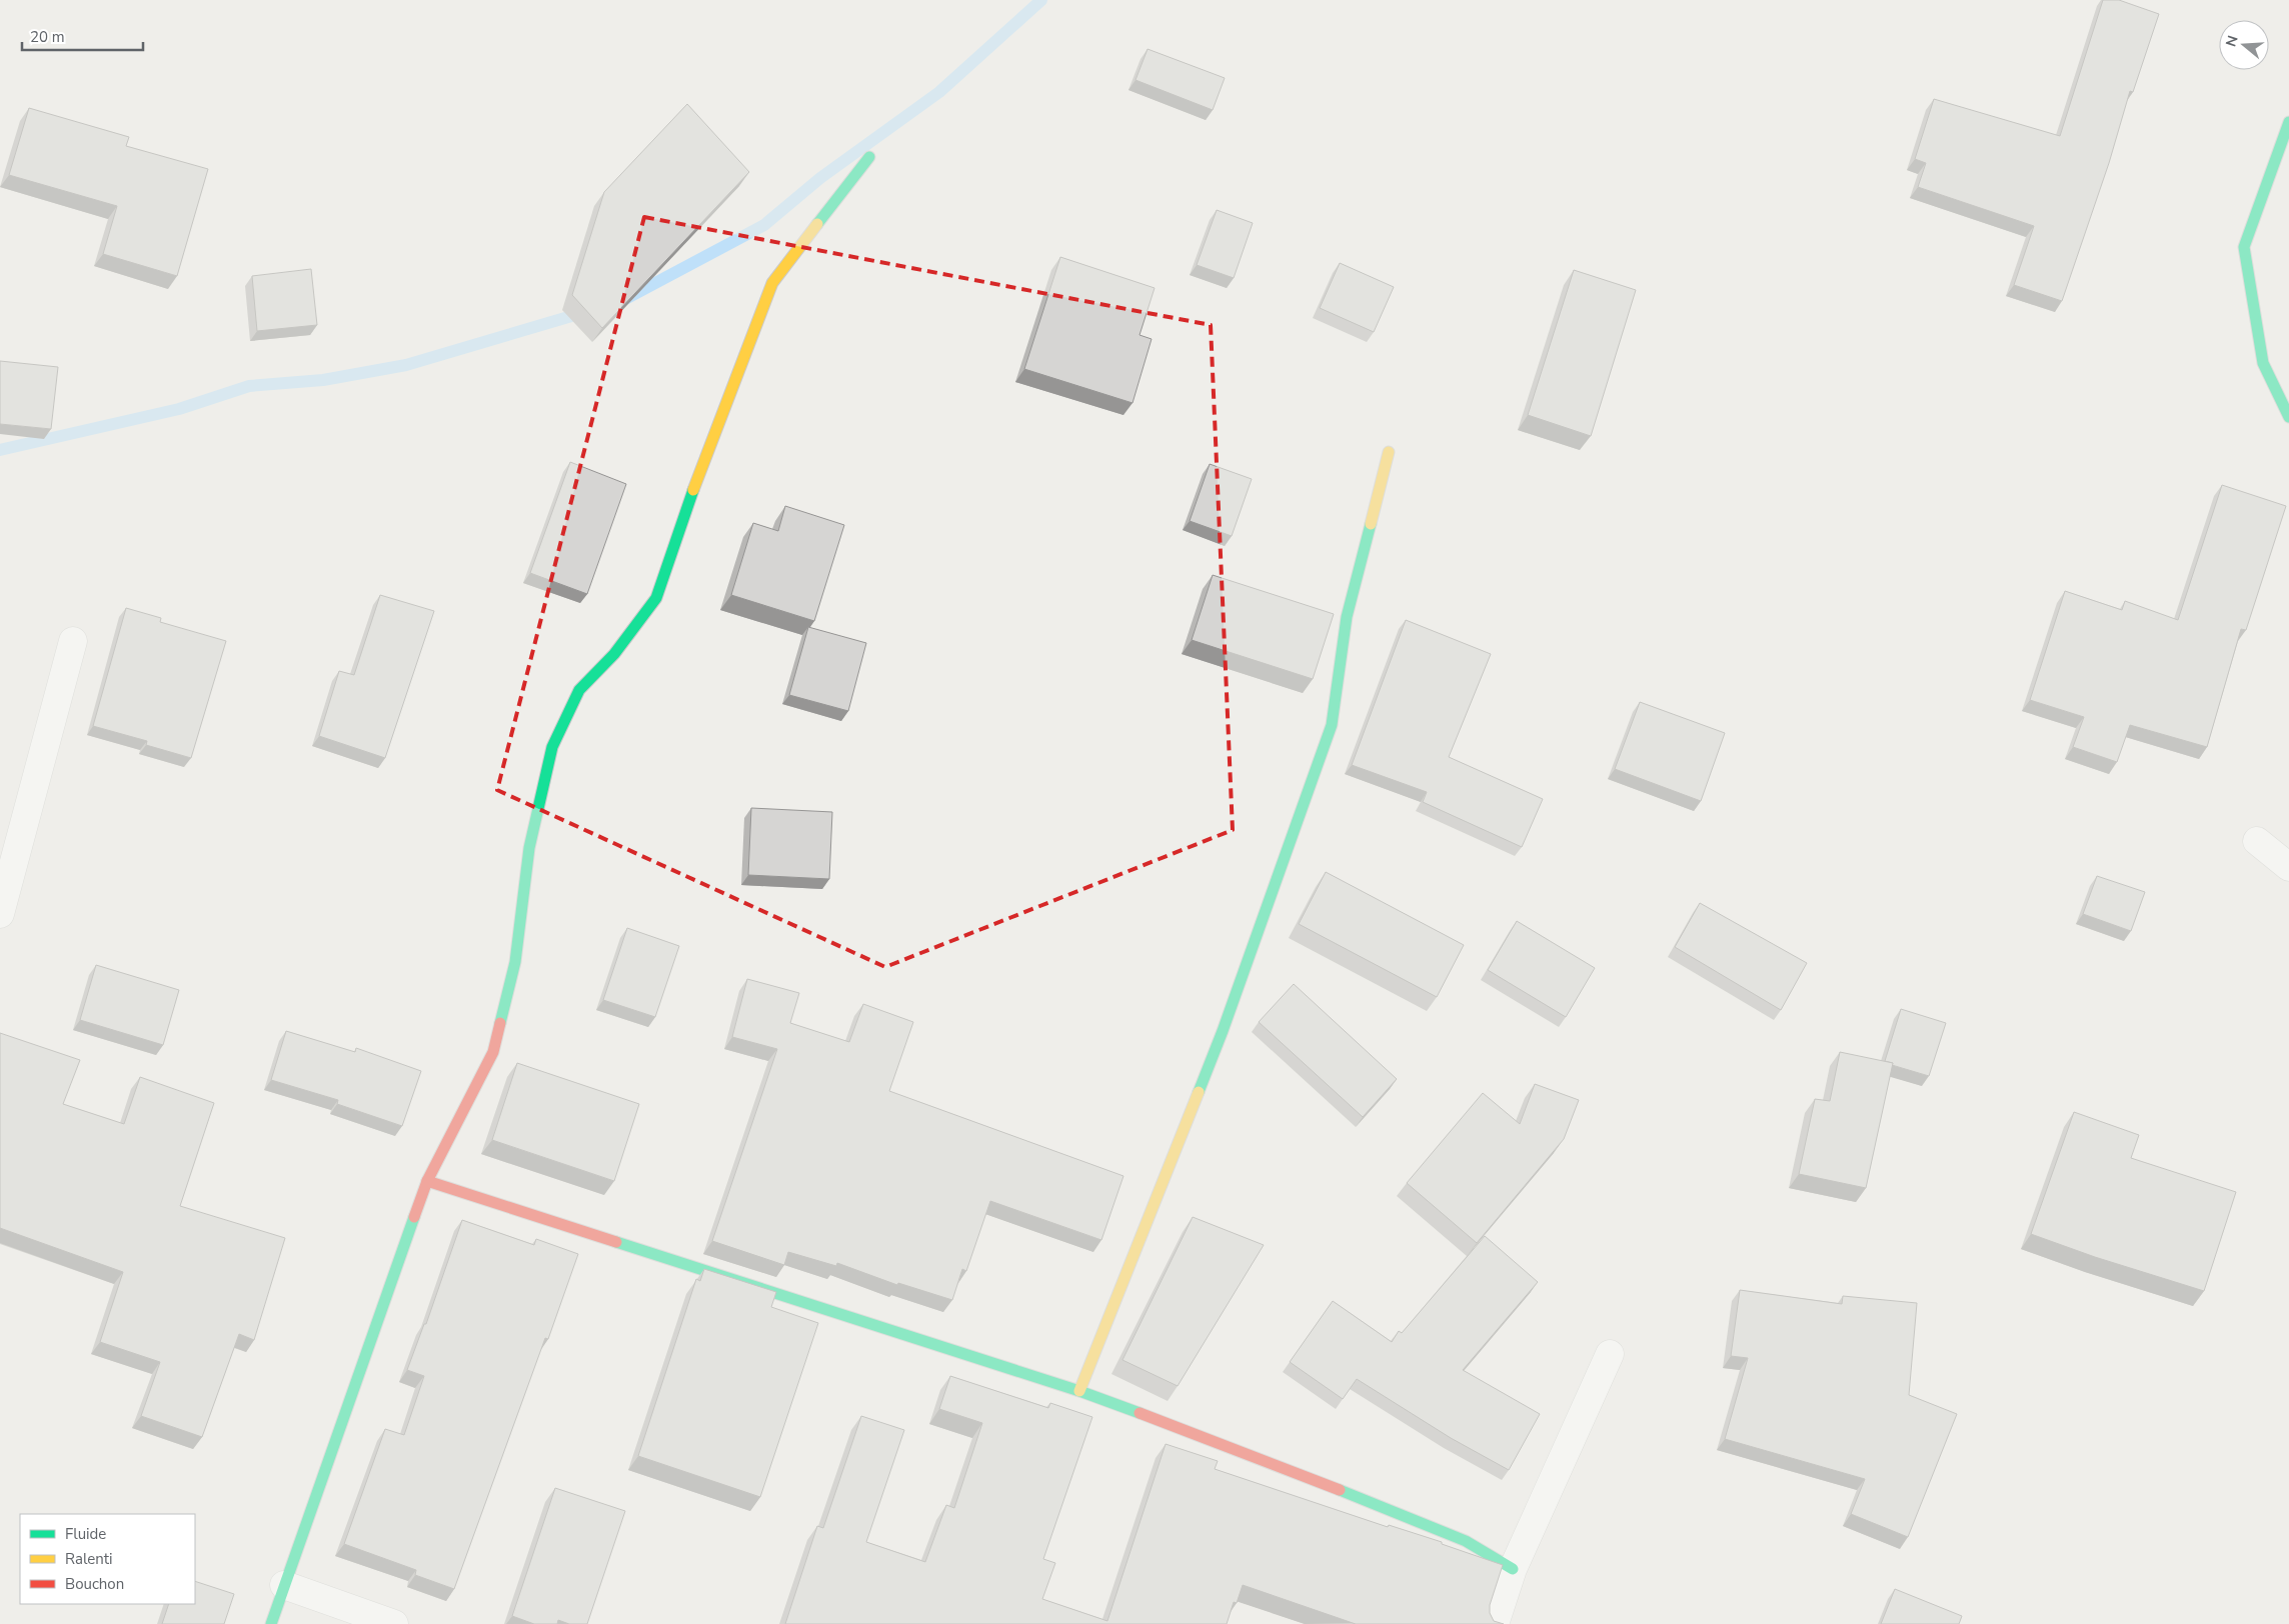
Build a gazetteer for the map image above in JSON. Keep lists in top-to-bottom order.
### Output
{
  "legend": ["Fluide", "Ralenti", "Bouchon"],
  "scale_bar": "20 m",
  "north": "left"
}
